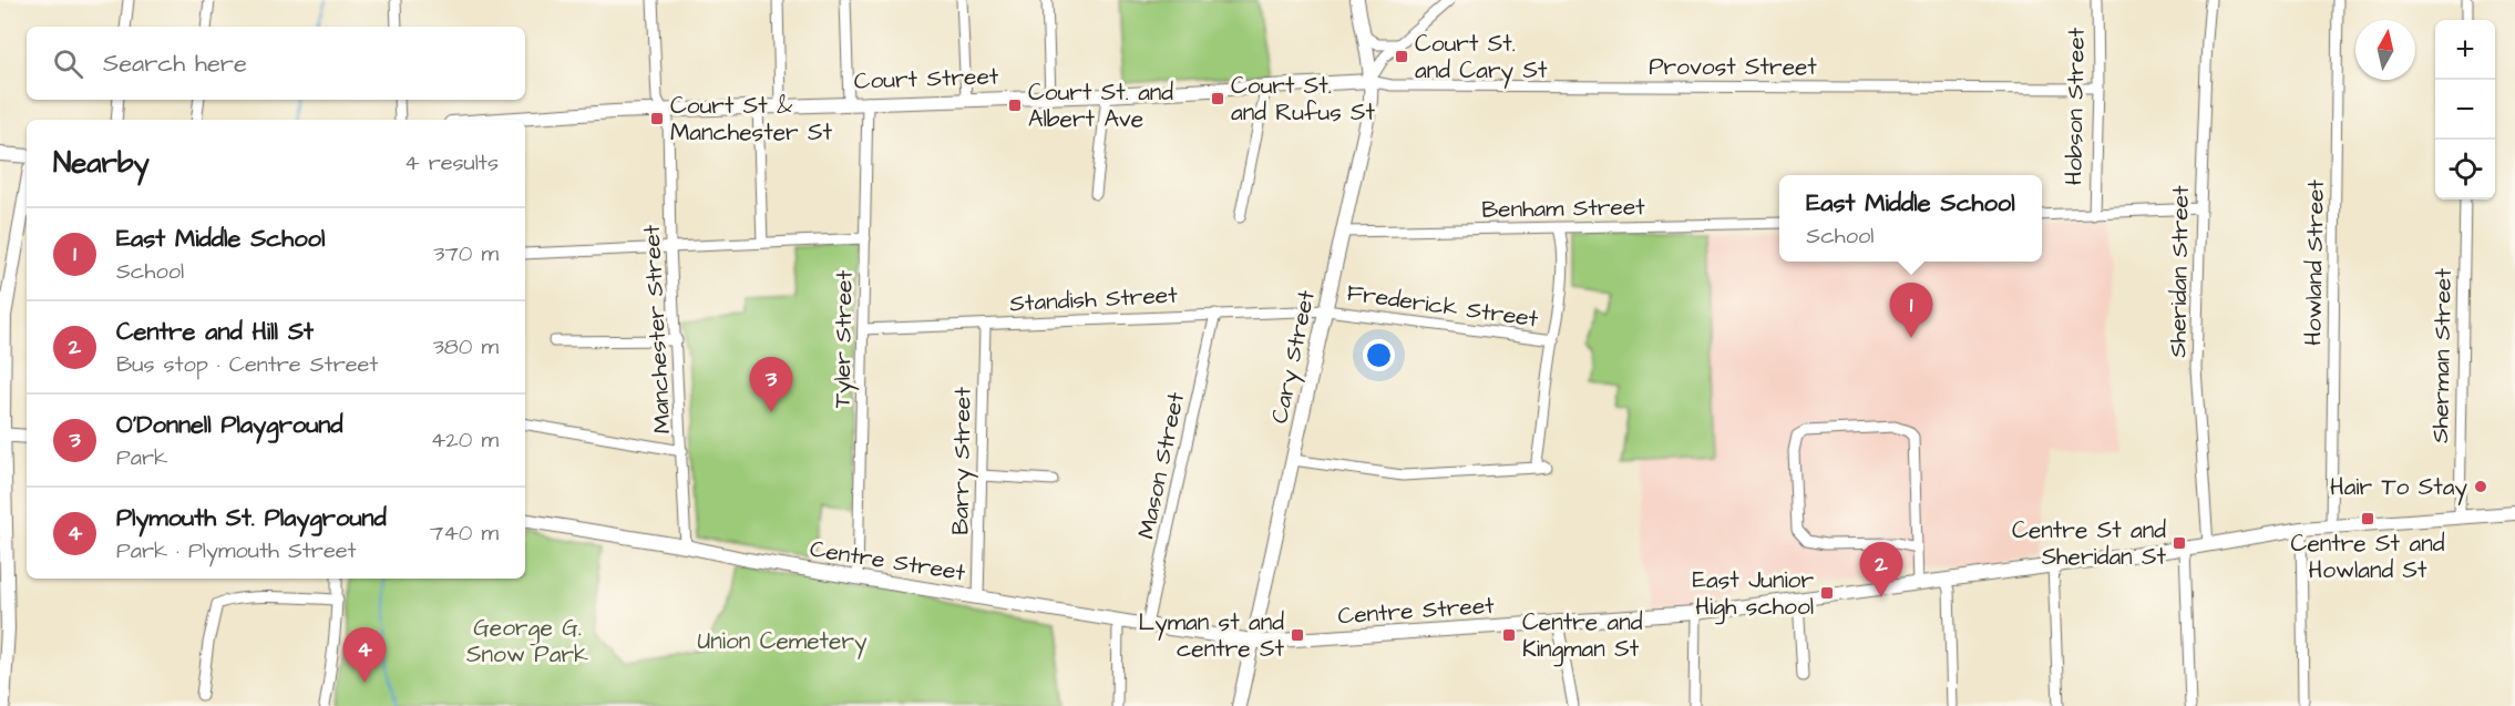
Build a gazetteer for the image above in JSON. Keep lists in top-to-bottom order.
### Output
{
  "streets": {
    "main road": ["Court Street", "Cary Street", "Centre Street"],
    "street": [
      "Provost Street",
      "Hobson Street",
      "Benham Street",
      "Howland Street",
      "Sheridan Street",
      "Standish Street",
      "Frederick Street",
      "Manchester Street",
      "Tyler Street",
      "Sherman Street",
      "Barry Street",
      "Mason Street"
    ]
  },
  "crossings": [
    ["Provost Street", "Court Street"],
    ["Provost Street", "Hobson Street"],
    ["Provost Street", "Cary Street"],
    ["Court Street", "Manchester Street"],
    ["Court Street", "Tyler Street"],
    ["Court Street", "Cary Street"],
    ["Benham Street", "Cary Street"],
    ["Howland Street", "Centre Street"],
    ["Sheridan Street", "Centre Street"],
    ["Standish Street", "Frederick Street"],
    ["Standish Street", "Tyler Street"],
    ["Standish Street", "Cary Street"],
    ["Standish Street", "Barry Street"],
    ["Standish Street", "Mason Street"],
    ["Frederick Street", "Cary Street"],
    ["Manchester Street", "Centre Street"],
    ["Tyler Street", "Centre Street"],
    ["Sherman Street", "Centre Street"],
    ["Cary Street", "Centre Street"],
    ["Barry Street", "Centre Street"],
    ["Mason Street", "Centre Street"]
  ],
  "parks": ["George G. Snow Park", "Union Cemetery"],
  "places": {
    "transit": [
      "Court St. and Cary St",
      "Court St. and Rufus St",
      "Court St. and Albert Ave",
      "Court St & Manchester St",
      "Centre St and Howland St",
      "Centre St and Sheridan St",
      "East Junior High school",
      "Lyman st and centre St",
      "Centre and Kingman St"
    ],
    "other": ["Hair To Stay"]
  },
  "north": "top",
  "page": {
    "map_buttons": ["+", "−"],
    "search": "Search here",
    "heading": ["Nearby", "4 results"],
    "popup": ["East Middle School", "School"],
    "list": [
      {
        "mark": "1",
        "name": "East Middle School",
        "note": "School",
        "value": "370 m"
      },
      {
        "mark": "2",
        "name": "Centre and Hill St",
        "note": "Bus stop · Centre Street",
        "value": "380 m"
      },
      {
        "mark": "3",
        "name": "O'Donnell Playground",
        "note": "Park",
        "value": "420 m"
      },
      {
        "mark": "4",
        "name": "Plymouth St. Playground",
        "note": "Park · Plymouth Street",
        "value": "740 m"
      }
    ],
    "pins": [
      "1",
      "3",
      "2",
      "4"
    ]
  }
}
